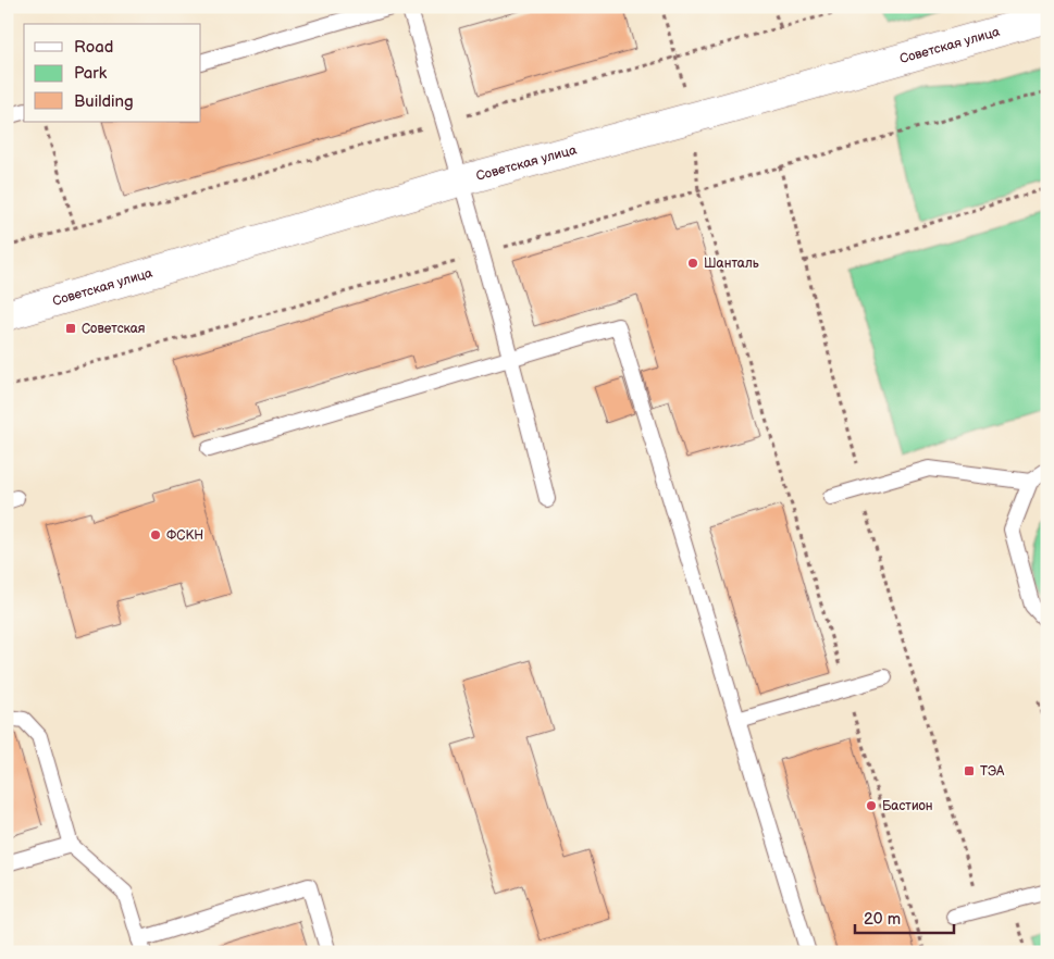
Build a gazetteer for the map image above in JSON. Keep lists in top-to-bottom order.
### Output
{
  "streets": {
    "main road": ["Советская улица"]
  },
  "places": {
    "other": ["Шанталь", "ФСКН", "Бастион"],
    "transit": ["Советская", "ТЭА"]
  },
  "legend": ["Road", "Park", "Building"],
  "scale_bar": "20 m"
}
